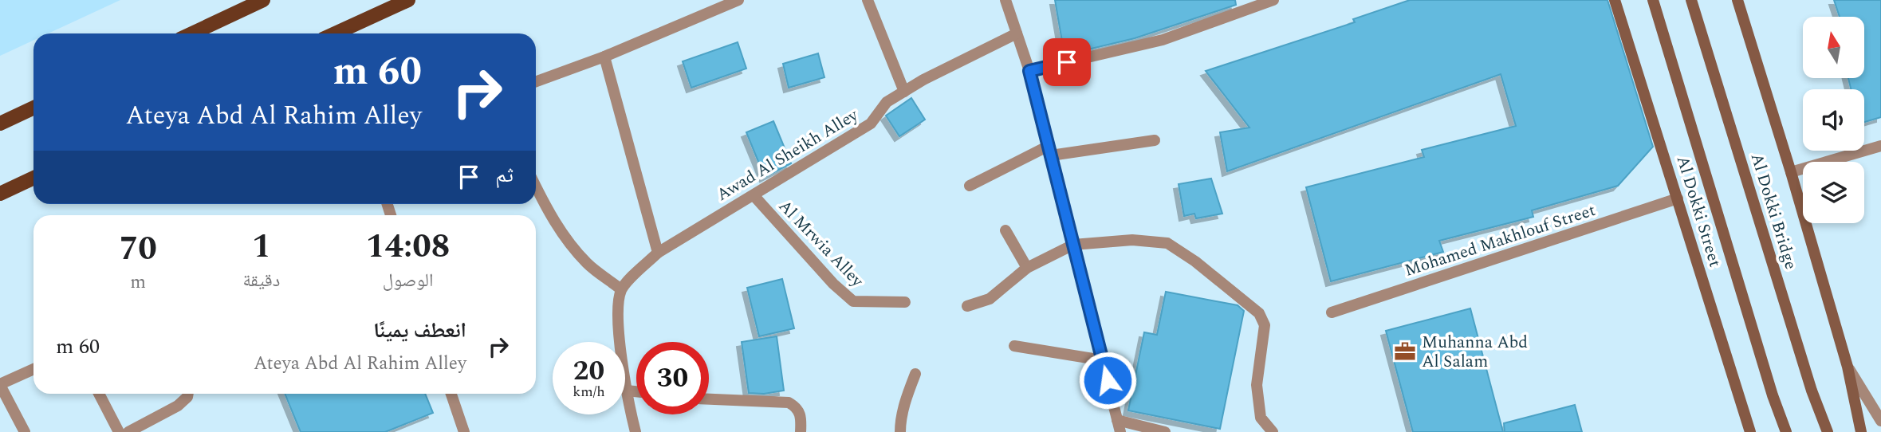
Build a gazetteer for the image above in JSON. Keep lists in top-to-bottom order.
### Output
{
  "streets": {
    "street": [
      "Awad Al Sheikh Alley",
      "Al Dokki Street",
      "Al Dokki Bridge",
      "Mohamed Makhlouf Street",
      "Al Mrwia Alley"
    ]
  },
  "crossings": [
    ["Awad Al Sheikh Alley", "Al Mrwia Alley"],
    ["Al Dokki Street", "Mohamed Makhlouf Street"]
  ],
  "places": {
    "office": ["Muhanna Abd Al Salam"]
  },
  "north": "top",
  "page": {
    "turn": ["60 m", "Ateya Abd Al Rahim Alley"],
    "then": "ثم",
    "eta": [
      "14:08",
      "الوصول",
      "1",
      "دقيقة",
      "70",
      "m"
    ],
    "list": [
      {
        "name": "انعطف يمينًا",
        "note": "Ateya Abd Al Rahim Alley",
        "value": "60 m"
      }
    ],
    "speed": "20 km/h",
    "limit": "30"
  }
}
